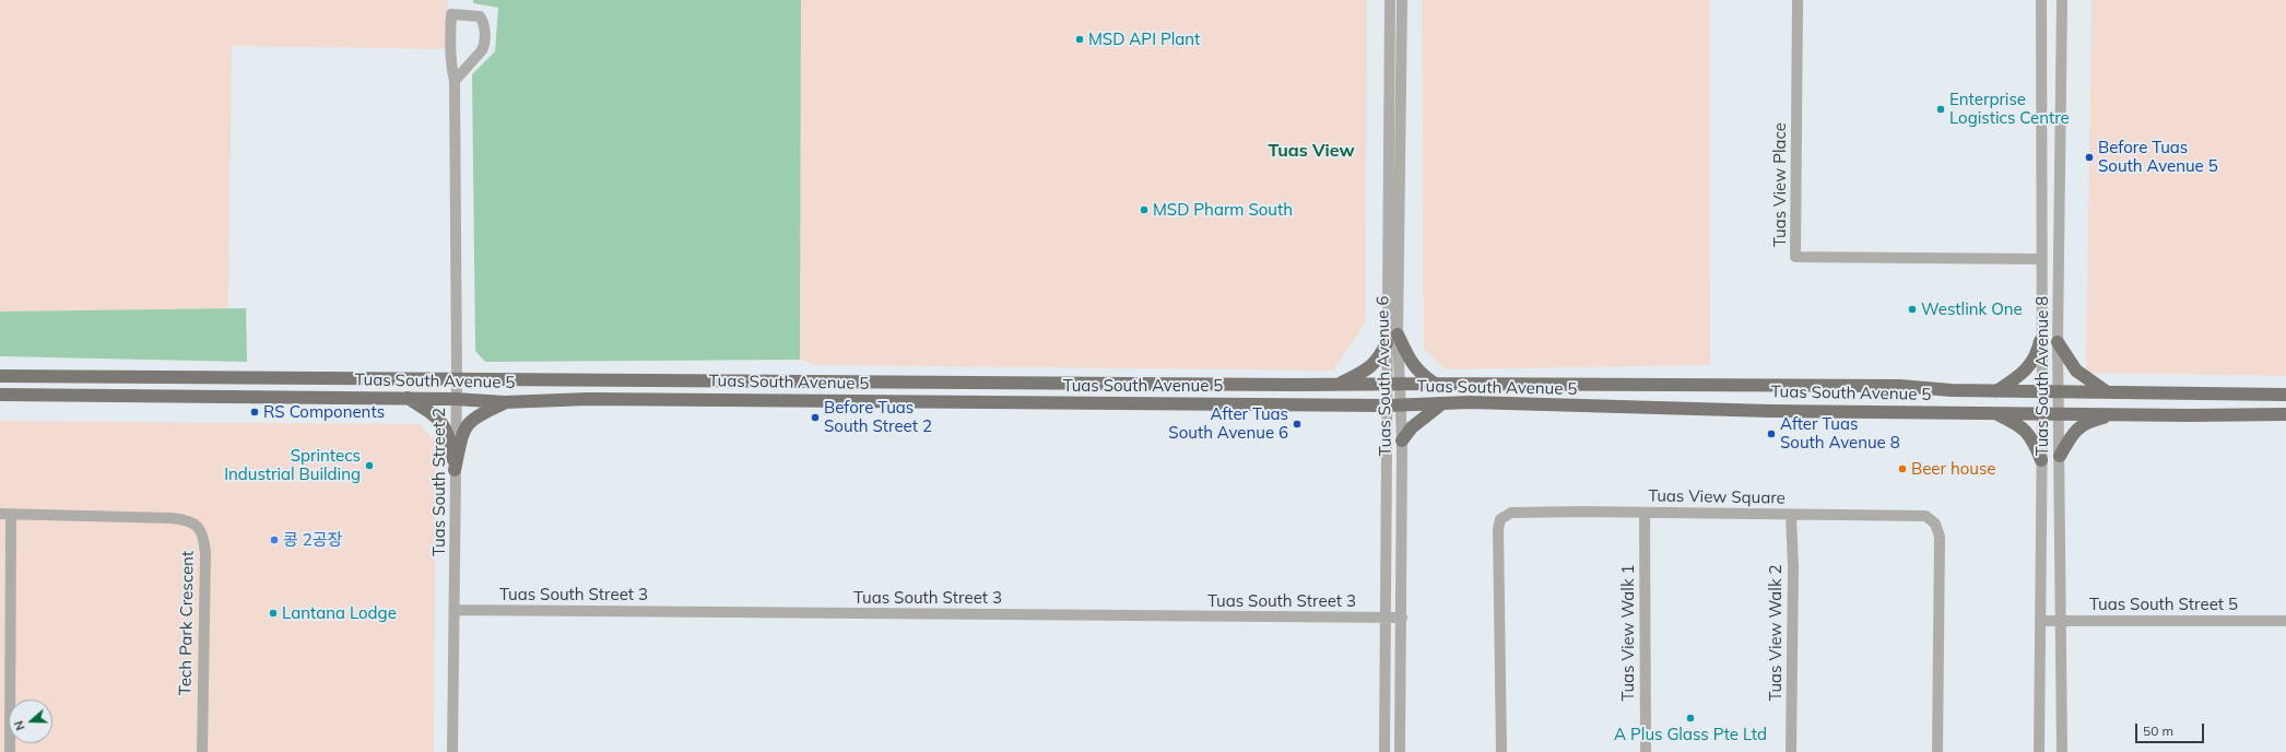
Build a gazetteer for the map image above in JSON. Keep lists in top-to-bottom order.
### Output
{
  "streets": {
    "main road": ["Tuas South Avenue 5"],
    "street": [
      "Tuas View Place",
      "Tuas South Avenue 6",
      "Tuas South Avenue 8",
      "Tuas South Street 2",
      "Tuas View Square",
      "Tuas South Street 3",
      "Tuas South Street 5",
      "Tech Park Crescent",
      "Tuas View Walk 1",
      "Tuas View Walk 2"
    ]
  },
  "crossings": [
    ["Tuas View Place", "Tuas South Avenue 8"],
    ["Tuas South Avenue 6", "Tuas South Avenue 5"],
    ["Tuas South Avenue 6", "Tuas South Street 3"],
    ["Tuas South Avenue 8", "Tuas South Avenue 5"],
    ["Tuas South Avenue 8", "Tuas South Street 5"],
    ["Tuas South Avenue 5", "Tuas South Street 2"],
    ["Tuas South Street 2", "Tuas South Street 3"],
    ["Tuas View Square", "Tuas View Walk 1"],
    ["Tuas View Square", "Tuas View Walk 2"]
  ],
  "districts": ["Tuas View"],
  "places": [
    "MSD API Plant",
    "Enterprise Logistics Centre",
    "Before Tuas South Avenue 5",
    "MSD Pharm South",
    "Westlink One",
    "RS Components",
    "Before Tuas South Street 2",
    "After Tuas South Avenue 6",
    "After Tuas South Avenue 8",
    "Sprintecs Industrial Building",
    "Beer house",
    "콩 2공장",
    "Lantana Lodge",
    "A Plus Glass Pte Ltd"
  ],
  "scale_bar": "50 m",
  "north": "left"
}
